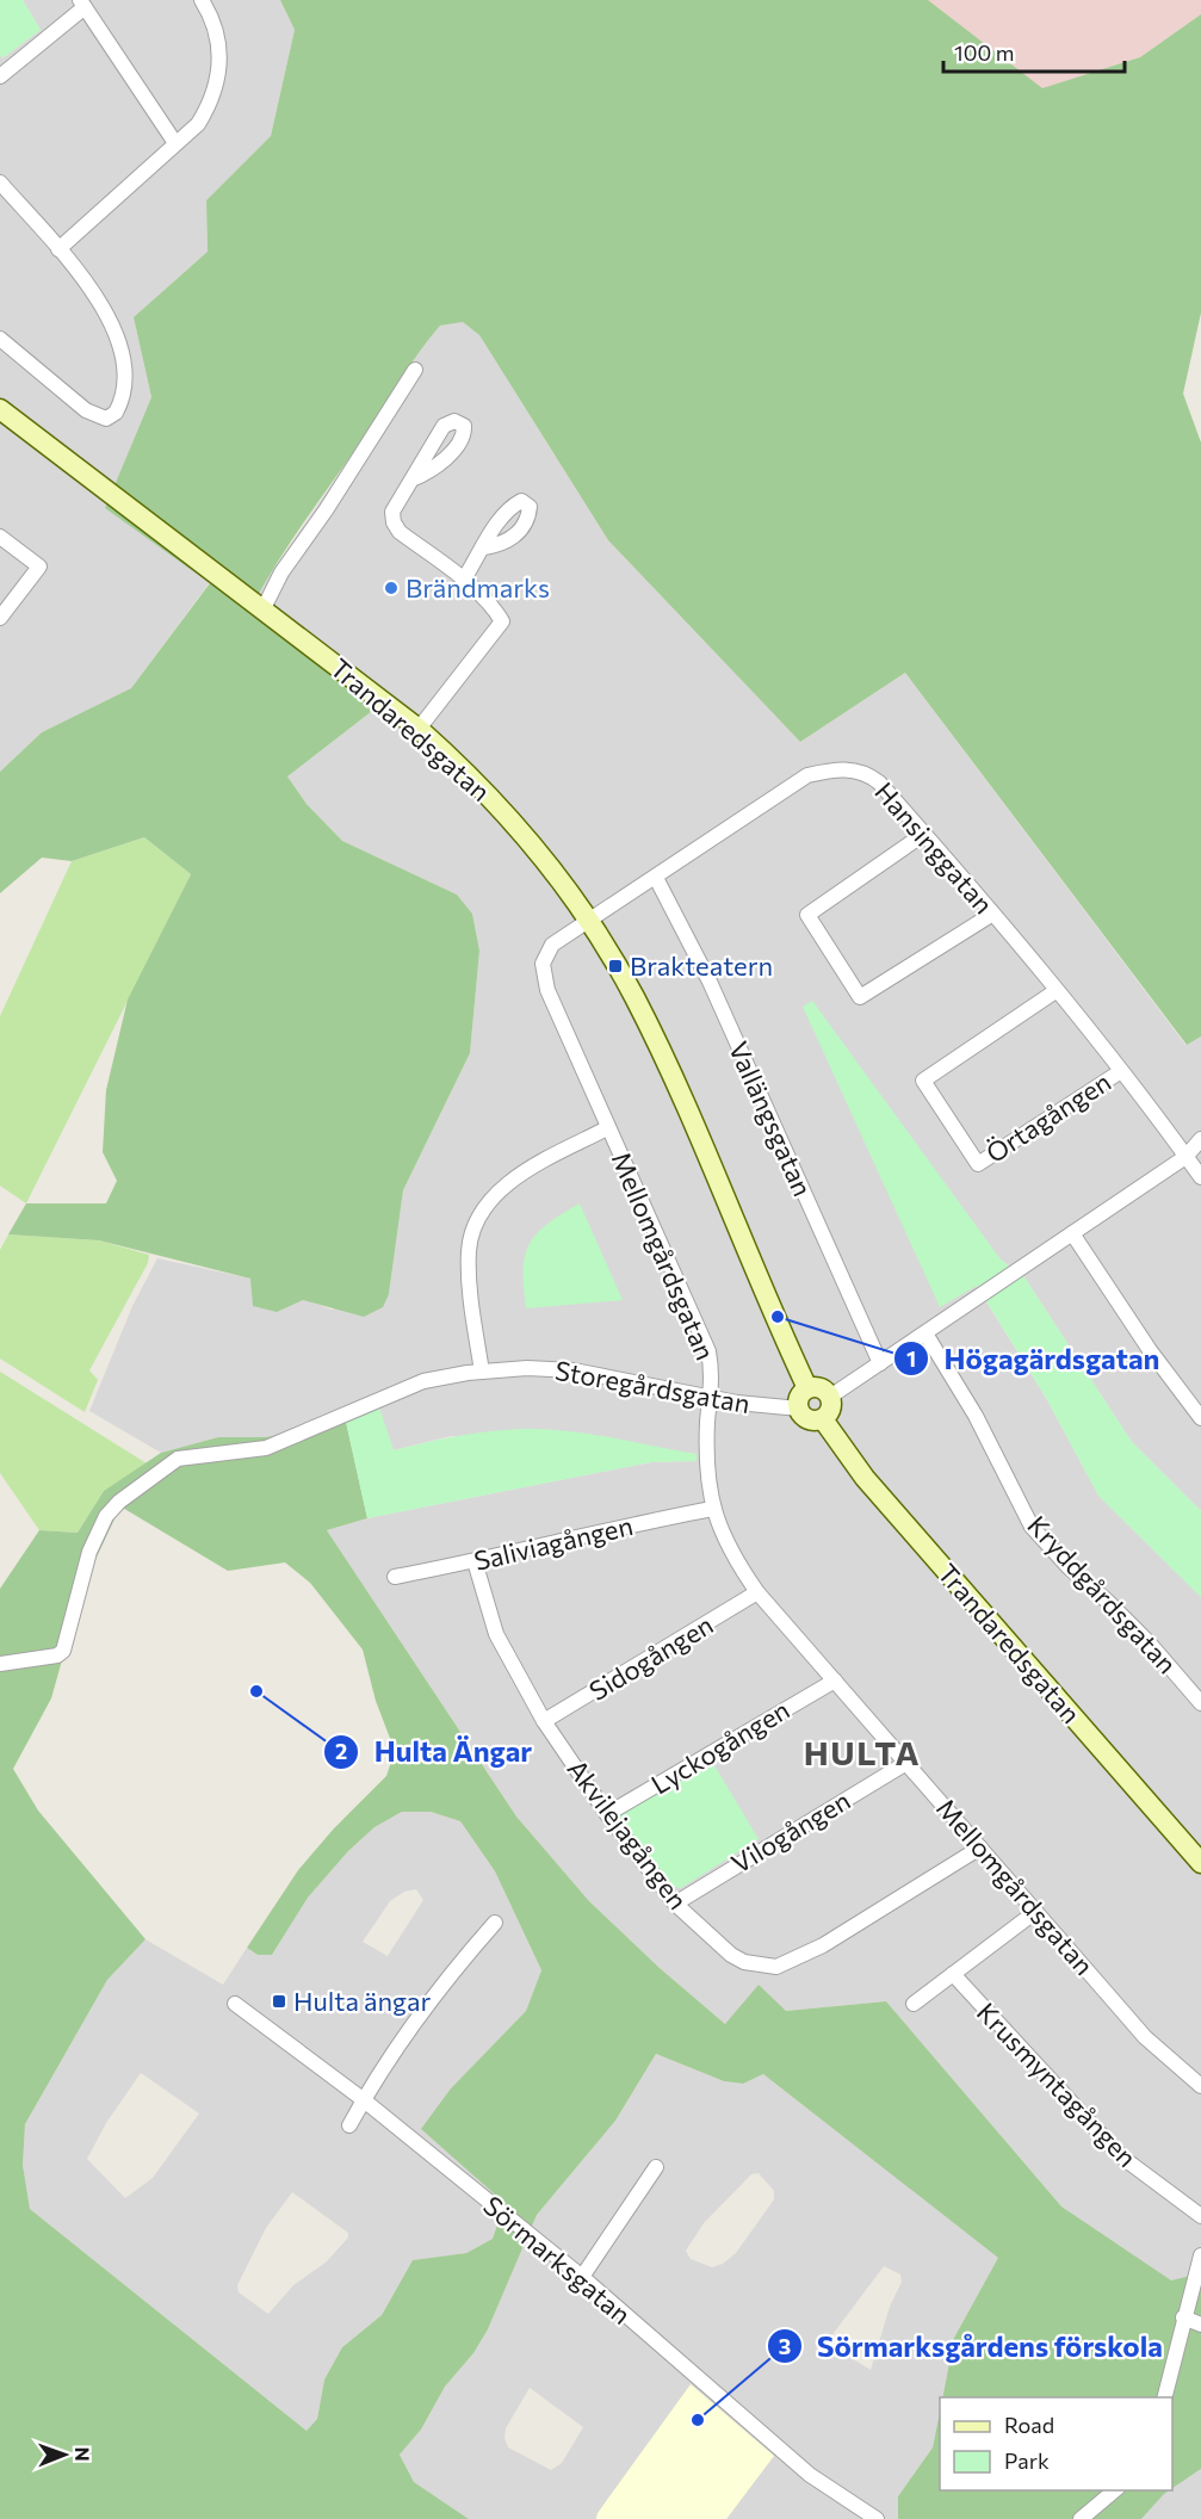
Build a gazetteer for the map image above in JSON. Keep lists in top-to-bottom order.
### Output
{
  "streets": {
    "street": [
      "Trandaredsgatan",
      "Hansinggatan",
      "Örtagången",
      "Vallängsgatan",
      "Mellomgårdsgatan",
      "Storegårdsgatan",
      "Saliviagången",
      "Kryddgårdsgatan",
      "Sidogången",
      "Lyckogången",
      "Vilogången",
      "Akvilejagången",
      "Krusmyntagången",
      "Sörmarksgatan"
    ]
  },
  "crossings": [
    ["Trandaredsgatan", "Hansinggatan"],
    ["Trandaredsgatan", "Mellomgårdsgatan"],
    ["Trandaredsgatan", "Storegårdsgatan"],
    ["Hansinggatan", "Örtagången"],
    ["Hansinggatan", "Vallängsgatan"],
    ["Hansinggatan", "Mellomgårdsgatan"],
    ["Mellomgårdsgatan", "Storegårdsgatan"],
    ["Mellomgårdsgatan", "Saliviagången"],
    ["Mellomgårdsgatan", "Sidogången"],
    ["Mellomgårdsgatan", "Lyckogången"],
    ["Mellomgårdsgatan", "Vilogången"],
    ["Mellomgårdsgatan", "Akvilejagången"],
    ["Saliviagången", "Akvilejagången"],
    ["Sidogången", "Akvilejagången"],
    ["Lyckogången", "Akvilejagången"],
    ["Vilogången", "Akvilejagången"]
  ],
  "districts": ["HULTA"],
  "places": {
    "other": [
      "Brändmarks",
      "Högagärdsgatan",
      "Hulta Ängar",
      "Sörmarksgårdens förskola"
    ],
    "transit": ["Brakteatern", "Hulta ängar"]
  },
  "legend": ["Road", "Park"],
  "scale_bar": "100 m",
  "north": "right"
}
